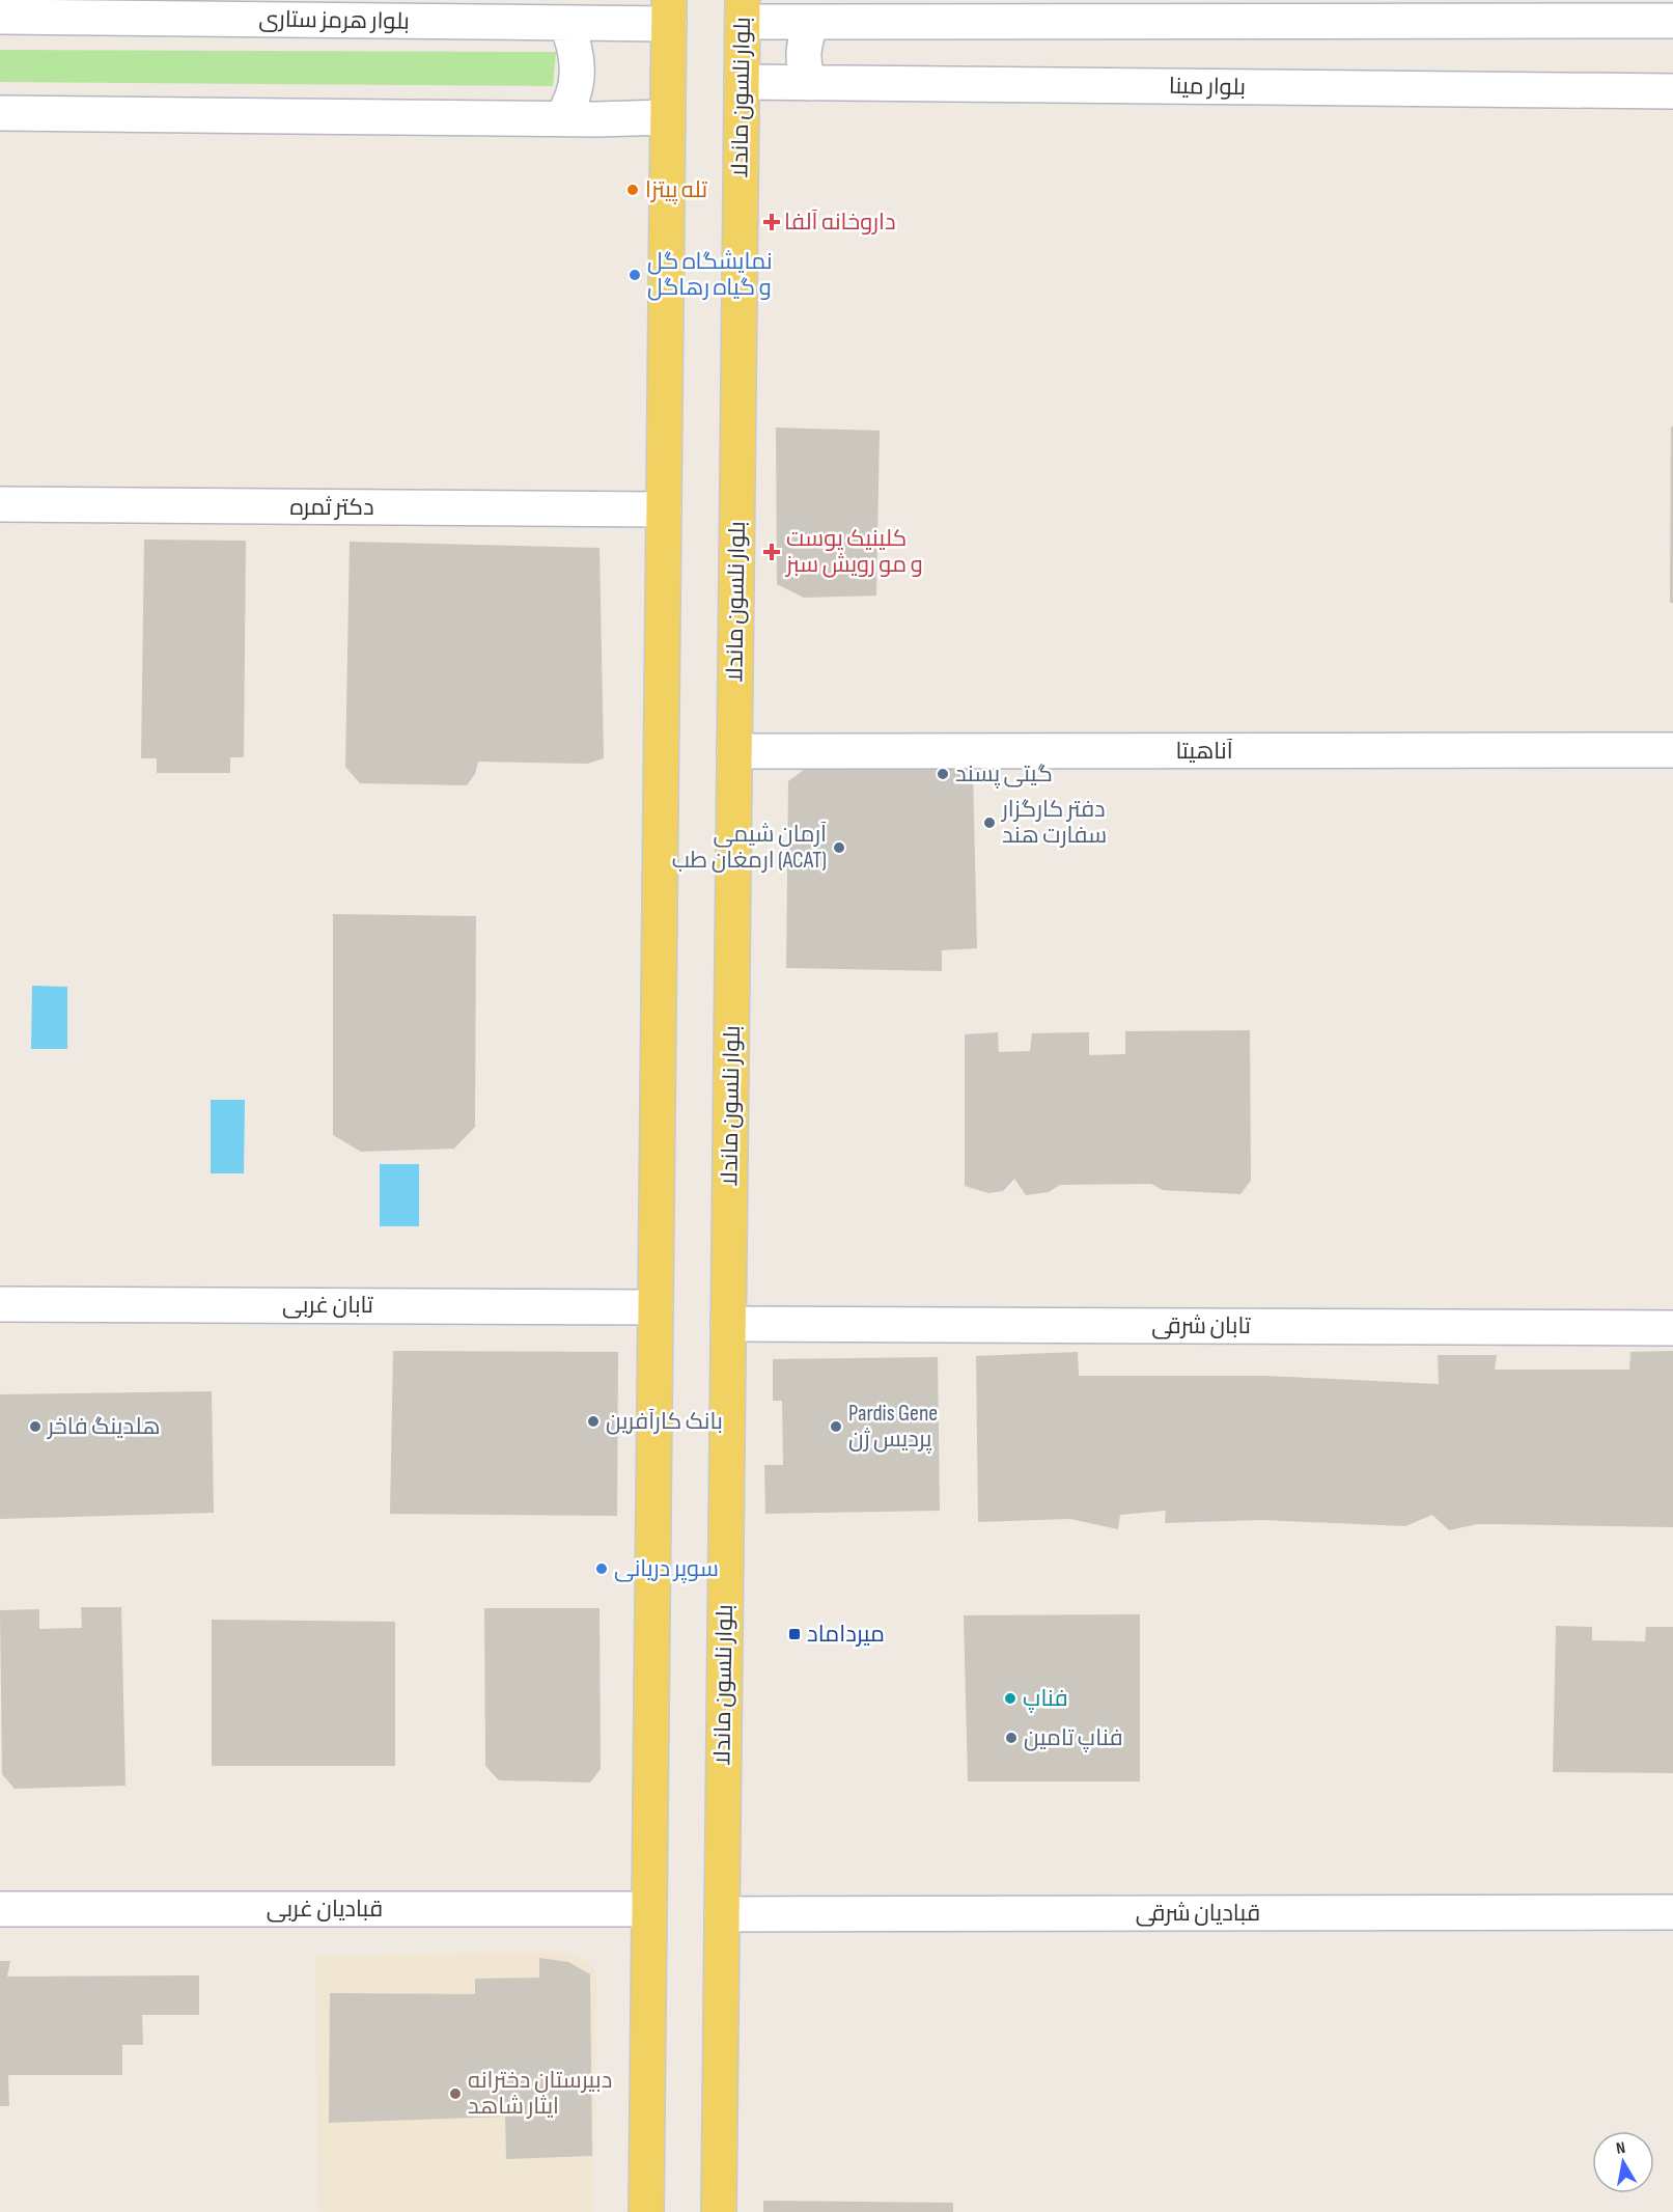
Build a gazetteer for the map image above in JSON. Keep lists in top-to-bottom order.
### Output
{
  "streets": {
    "main road": ["بلوار نلسون ماندلا"],
    "street": [
      "بلوار هرمز ستاری",
      "بلوار مینا",
      "دکتر ثمره",
      "آناهیتا",
      "تابان غربی",
      "تابان شرقی",
      "قبادیان غربی",
      "قبادیان شرقی"
    ]
  },
  "crossings": [
    ["بلوار مینا", "بلوار نلسون ماندلا"],
    ["بلوار نلسون ماندلا", "آناهیتا"],
    ["بلوار نلسون ماندلا", "تابان شرقی"],
    ["بلوار نلسون ماندلا", "قبادیان شرقی"]
  ],
  "places": {
    "other": [
      "تله پیتزا",
      "نمایشگاه گل و گیاه رهاگل",
      "گیتی پسند",
      "دفتر کارگزار سفارت هند",
      "آرمان شیمی ارمغان طب (ACAT)",
      "بانک کارآفرین",
      "هلدینگ فاخر",
      "Pardis Gene پردیس ژن",
      "سوپر دریانی",
      "فناپ",
      "فناپ تامین",
      "دبیرستان دخترانه ایثار شاهد"
    ],
    "health": ["داروخانه آلفا", "کلینیک پوست و مو رویش سبز"],
    "transit": ["میرداماد"]
  },
  "north": "top"
}
